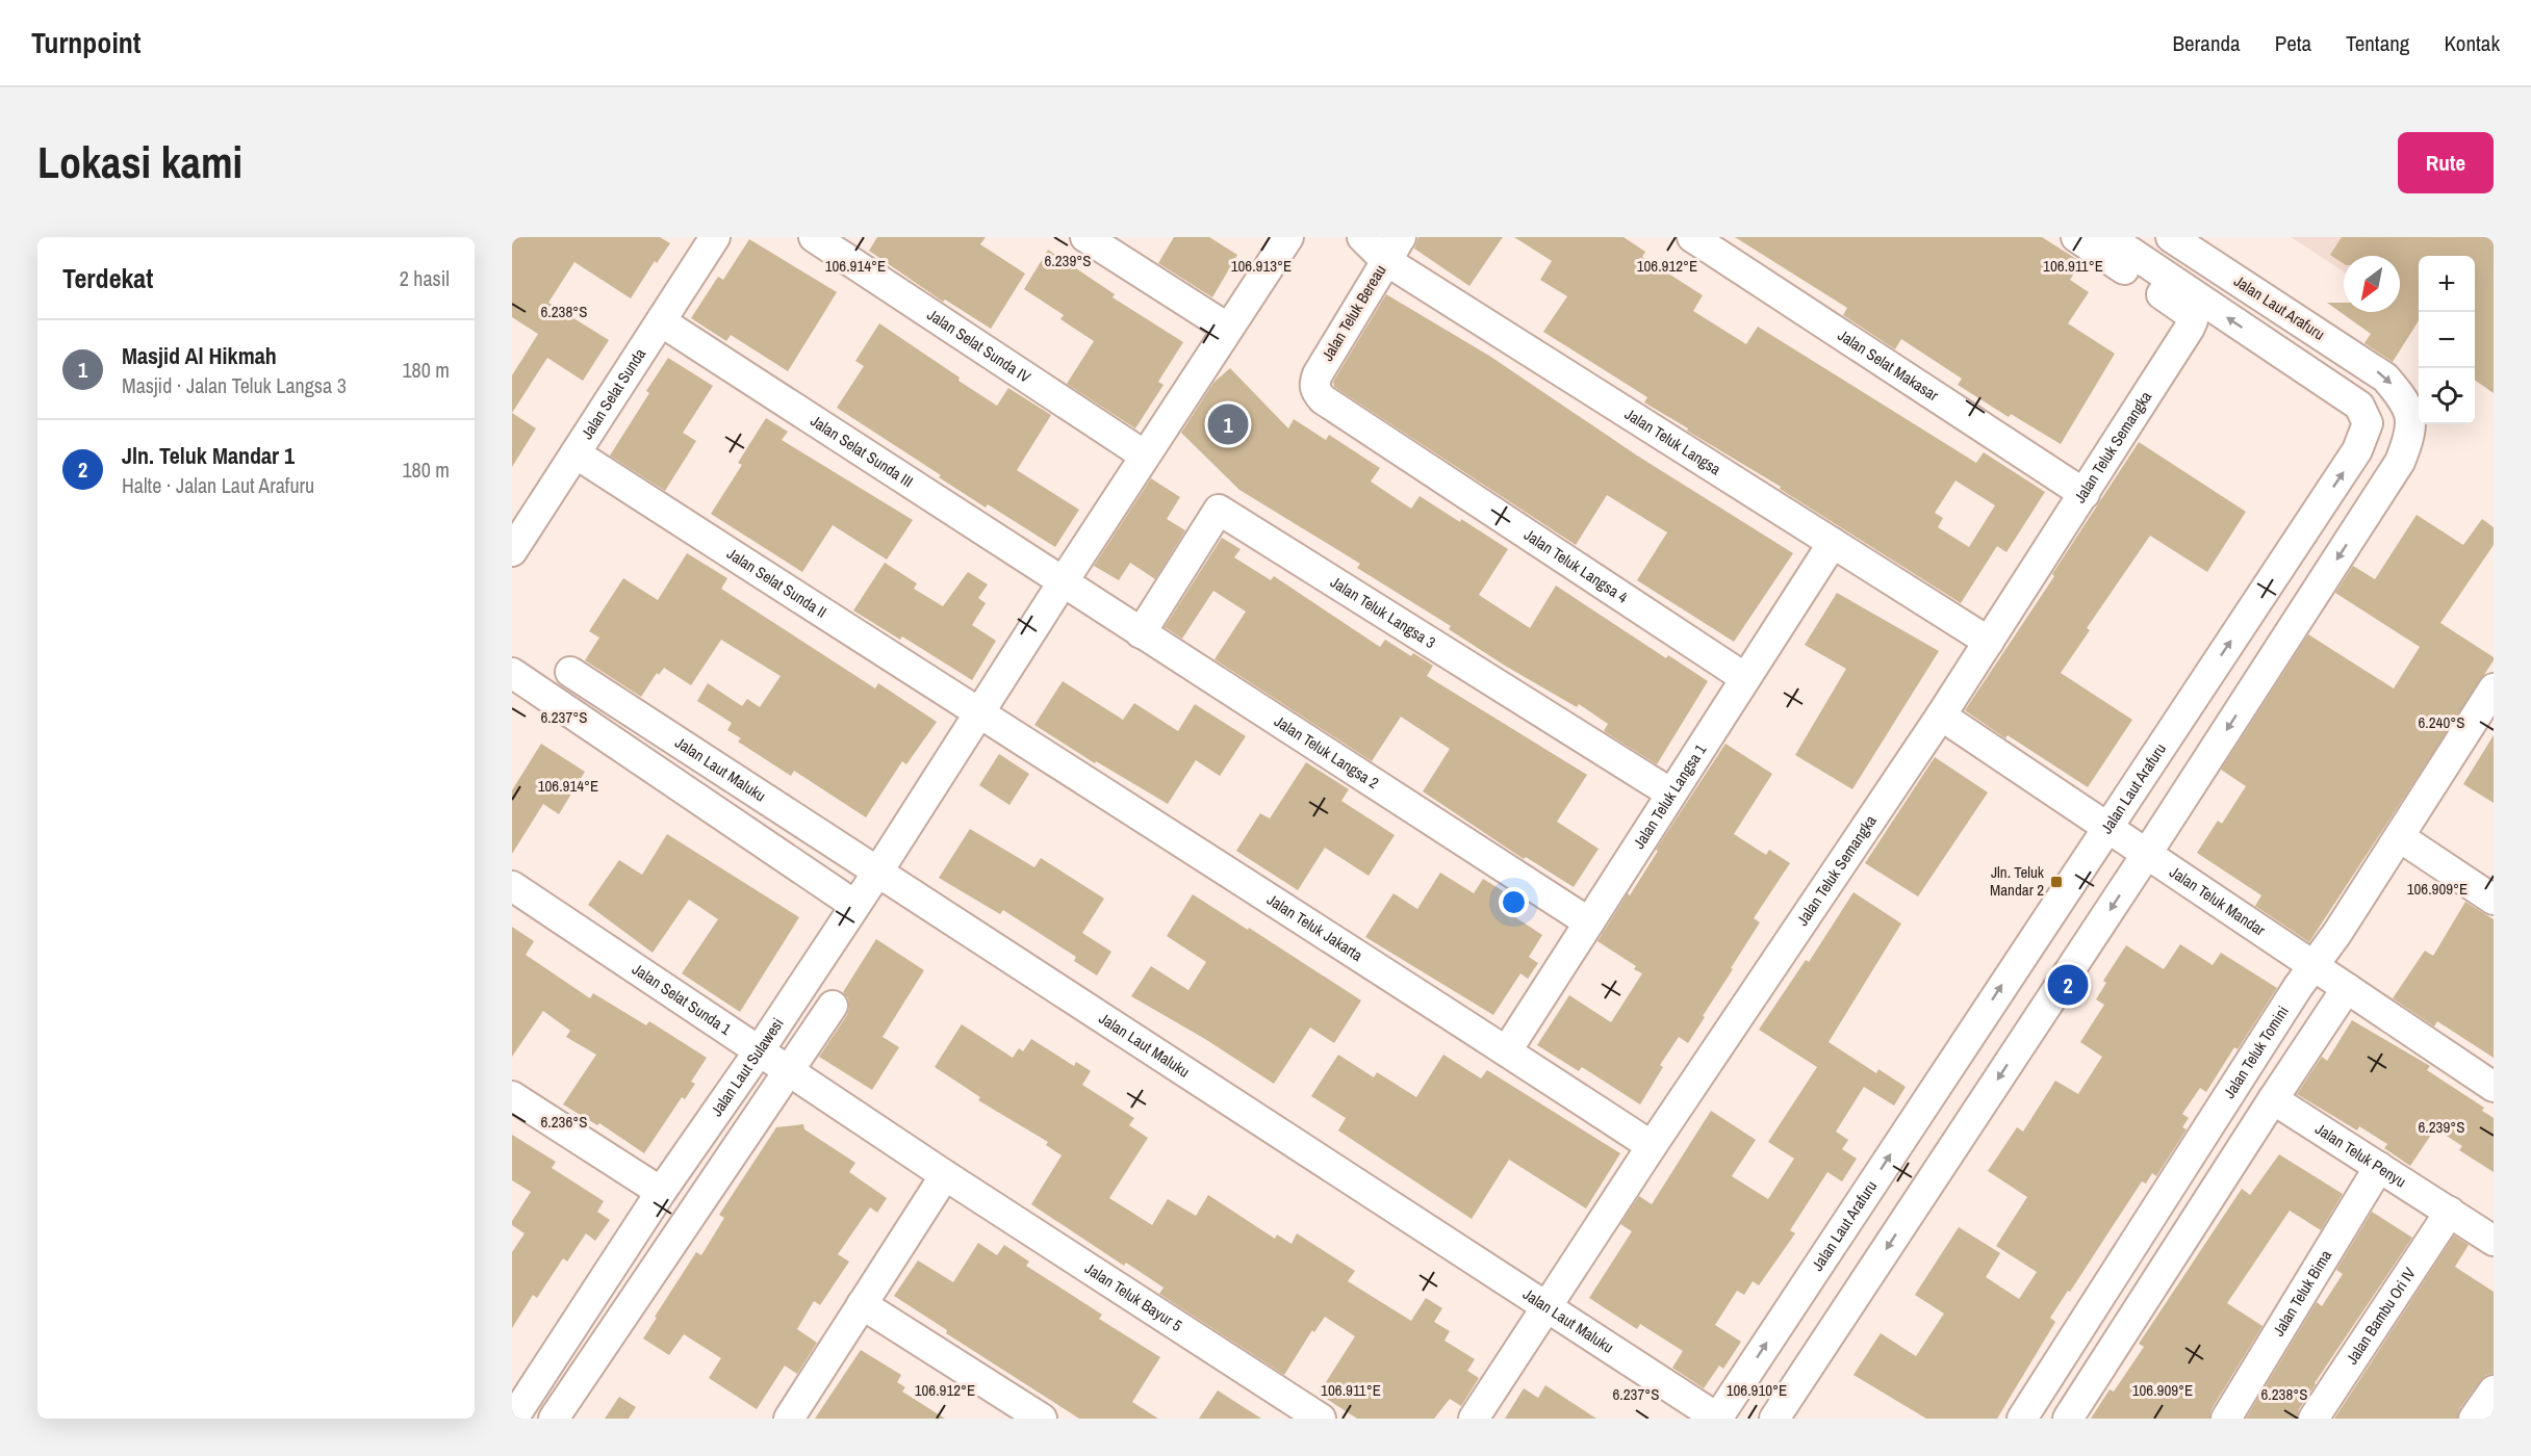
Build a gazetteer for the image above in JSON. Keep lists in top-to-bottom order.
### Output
{
  "streets": {
    "street": [
      "Jalan Laut Arafuru",
      "Jalan Teluk Bereau",
      "Jalan Selat Sunda IV",
      "Jalan Selat Makasar",
      "Jalan Selat Sunda",
      "Jalan Teluk Langsa",
      "Jalan Teluk Semangka",
      "Jalan Selat Sunda III",
      "Jalan Teluk Langsa 4",
      "Jalan Selat Sunda II",
      "Jalan Teluk Langsa 3",
      "Jalan Teluk Langsa 2",
      "Jalan Laut Maluku",
      "Jalan Teluk Langsa 1",
      "Jalan Teluk Mandar",
      "Jalan Teluk Jakarta",
      "Jalan Selat Sunda 1",
      "Jalan Teluk Tomini",
      "Jalan Laut Sulawesi",
      "Jalan Teluk Penyu",
      "Jalan Teluk Bima",
      "Jalan Teluk Bayur 5",
      "Jalan Bambu Ori IV"
    ]
  },
  "crossings": [
    ["Jalan Laut Arafuru", "Jalan Teluk Semangka"],
    ["Jalan Laut Arafuru", "Jalan Laut Maluku"],
    ["Jalan Laut Arafuru", "Jalan Teluk Mandar"],
    ["Jalan Teluk Bereau", "Jalan Teluk Langsa"],
    ["Jalan Teluk Bereau", "Jalan Teluk Langsa 4"],
    ["Jalan Selat Sunda IV", "Jalan Laut Sulawesi"],
    ["Jalan Selat Makasar", "Jalan Teluk Semangka"],
    ["Jalan Selat Sunda", "Jalan Selat Sunda III"],
    ["Jalan Selat Sunda", "Jalan Selat Sunda II"],
    ["Jalan Teluk Langsa", "Jalan Teluk Semangka"],
    ["Jalan Teluk Langsa", "Jalan Teluk Langsa 1"],
    ["Jalan Teluk Semangka", "Jalan Laut Maluku"],
    ["Jalan Teluk Semangka", "Jalan Teluk Mandar"],
    ["Jalan Teluk Semangka", "Jalan Teluk Jakarta"],
    ["Jalan Selat Sunda III", "Jalan Teluk Langsa 2"],
    ["Jalan Selat Sunda III", "Jalan Laut Sulawesi"],
    ["Jalan Teluk Langsa 4", "Jalan Teluk Langsa 1"],
    ["Jalan Selat Sunda II", "Jalan Teluk Jakarta"],
    ["Jalan Selat Sunda II", "Jalan Laut Sulawesi"],
    ["Jalan Teluk Langsa 3", "Jalan Teluk Langsa 2"],
    ["Jalan Teluk Langsa 3", "Jalan Teluk Langsa 1"],
    ["Jalan Teluk Langsa 2", "Jalan Teluk Langsa 1"],
    ["Jalan Teluk Langsa 2", "Jalan Laut Sulawesi"],
    ["Jalan Laut Maluku", "Jalan Laut Sulawesi"],
    ["Jalan Teluk Langsa 1", "Jalan Teluk Jakarta"],
    ["Jalan Teluk Mandar", "Jalan Teluk Tomini"],
    ["Jalan Teluk Jakarta", "Jalan Laut Sulawesi"],
    ["Jalan Selat Sunda 1", "Jalan Laut Sulawesi"],
    ["Jalan Selat Sunda 1", "Jalan Teluk Bayur 5"],
    ["Jalan Teluk Penyu", "Jalan Teluk Bima"],
    ["Jalan Teluk Penyu", "Jalan Bambu Ori IV"]
  ],
  "places": {
    "transit": ["Jln. Teluk Mandar 2"]
  },
  "north": "bottom left",
  "page": {
    "header": "Turnpoint",
    "nav": [
      "Beranda",
      "Peta",
      "Tentang",
      "Kontak"
    ],
    "buttons": "Rute",
    "title": "Lokasi kami",
    "heading": ["Terdekat", "2 hasil"],
    "map_buttons": ["+", "−"],
    "list": [
      {
        "mark": "1",
        "name": "Masjid Al Hikmah",
        "note": "Masjid · Jalan Teluk Langsa 3",
        "value": "180 m"
      },
      {
        "mark": "2",
        "name": "Jln. Teluk Mandar 1",
        "note": "Halte · Jalan Laut Arafuru",
        "value": "180 m"
      }
    ],
    "pins": ["1", "2"]
  },
  "coordinates": [
    "6.239°S",
    "106.914°E",
    "106.913°E",
    "106.912°E",
    "106.911°E",
    "6.238°S",
    "6.237°S",
    "6.240°S",
    "106.909°E",
    "6.236°S",
    "106.910°E"
  ]
}
